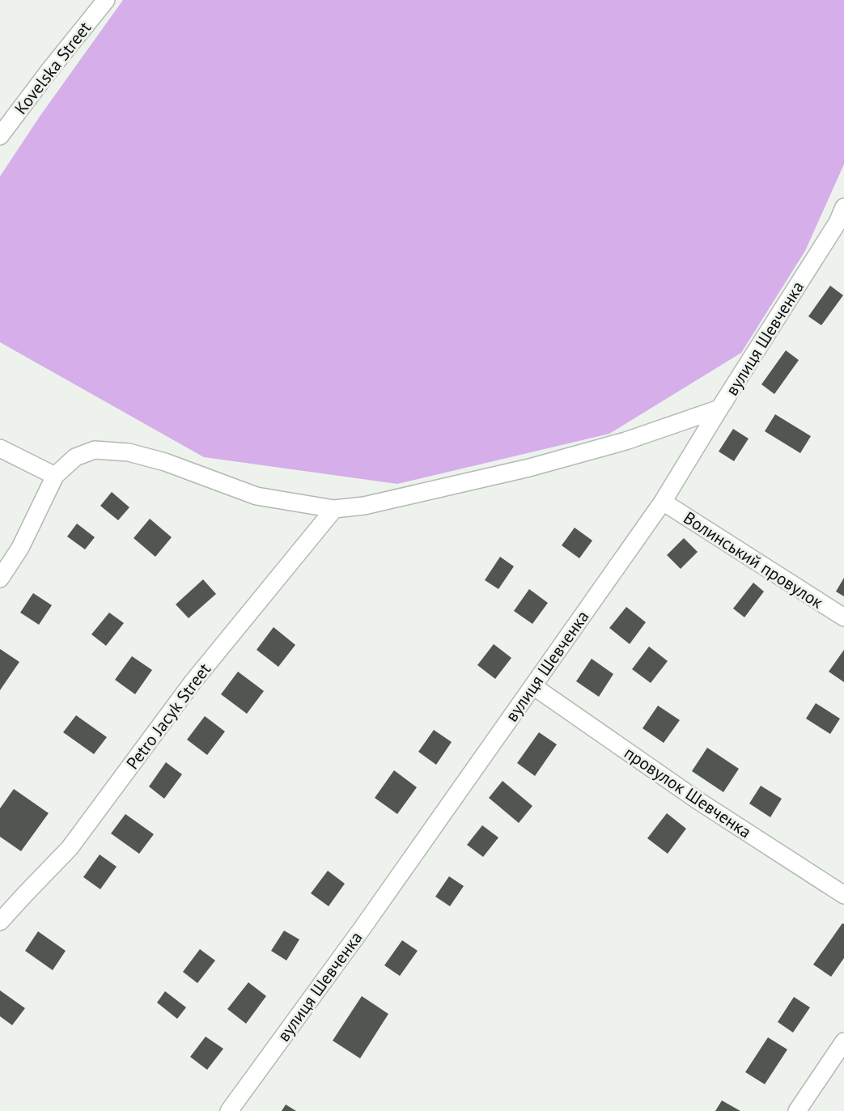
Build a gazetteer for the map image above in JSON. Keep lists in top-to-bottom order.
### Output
{
  "streets": {
    "street": [
      "Kovelska Street",
      "вулиця Шевченка",
      "Волинський провулок",
      "Petro Jacyk Street",
      "провулок Шевченка"
    ]
  },
  "crossings": [
    ["вулиця Шевченка", "Волинський провулок"],
    ["вулиця Шевченка", "провулок Шевченка"]
  ]
}
